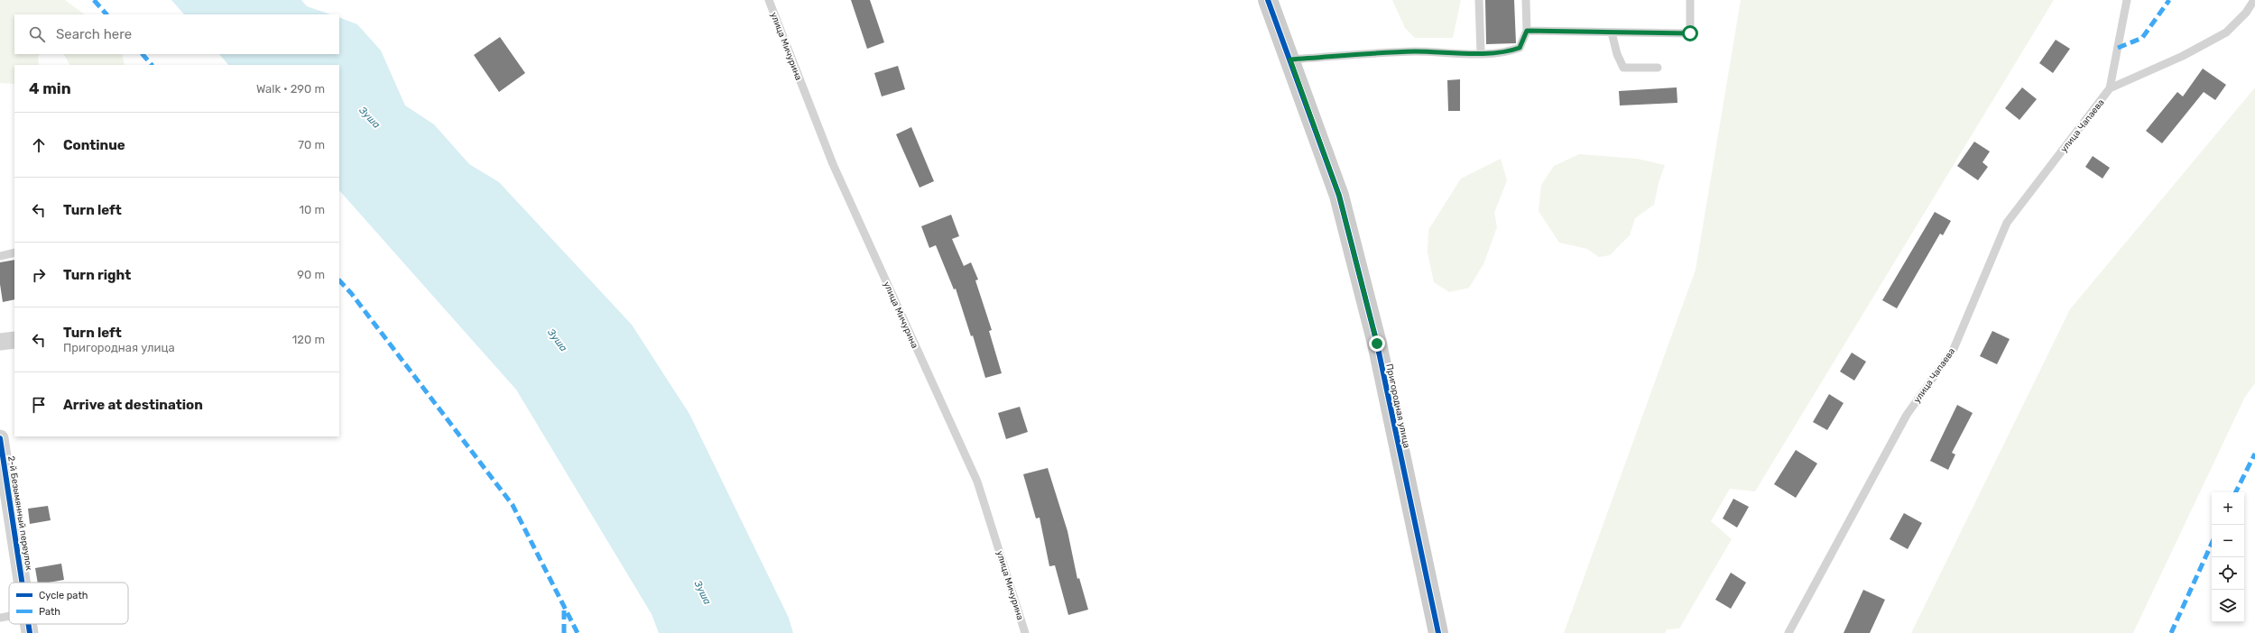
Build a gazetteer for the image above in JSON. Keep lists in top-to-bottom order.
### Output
{
  "streets": {
    "street": ["Пригородная улица", "2-й Безымянный переулок"],
    "lane": ["улица Мичурина", "улица Чапаева"]
  },
  "water": ["Зуша"],
  "legend": ["Cycle path", "Path"],
  "page": {
    "search": "Search here",
    "heading": ["4 min", "Walk · 290 m"],
    "list": [
      ["Continue", "70 m"],
      ["Turn left", "10 m"],
      ["Turn right", "90 m"],
      ["Turn left", "Пригородная улица", "120 m"],
      "Arrive at destination"
    ],
    "map_buttons": ["+", "−"]
  }
}
